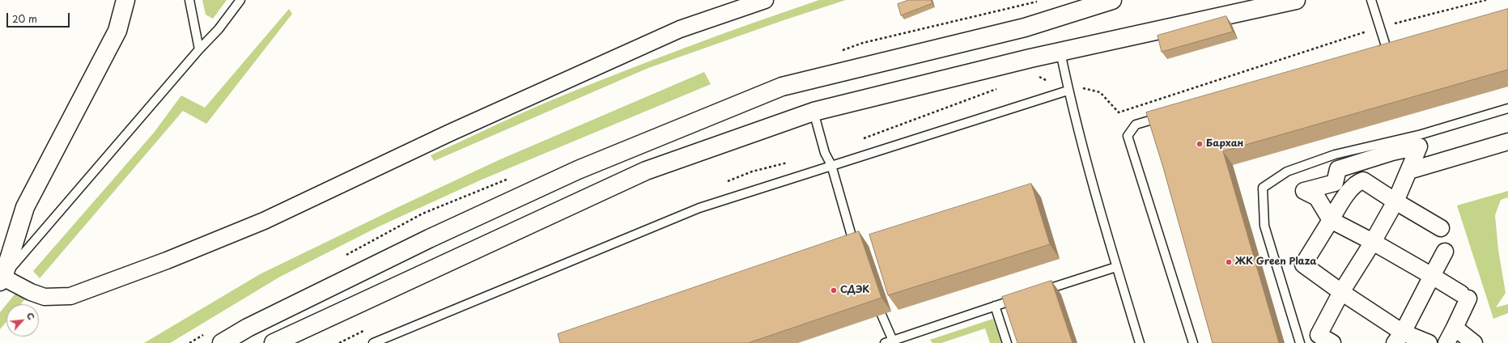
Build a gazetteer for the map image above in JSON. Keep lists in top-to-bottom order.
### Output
{
  "places": ["Бархан", "ЖК Green Plaza", "СДЭК"],
  "scale_bar": "20 m",
  "north": "top right"
}
